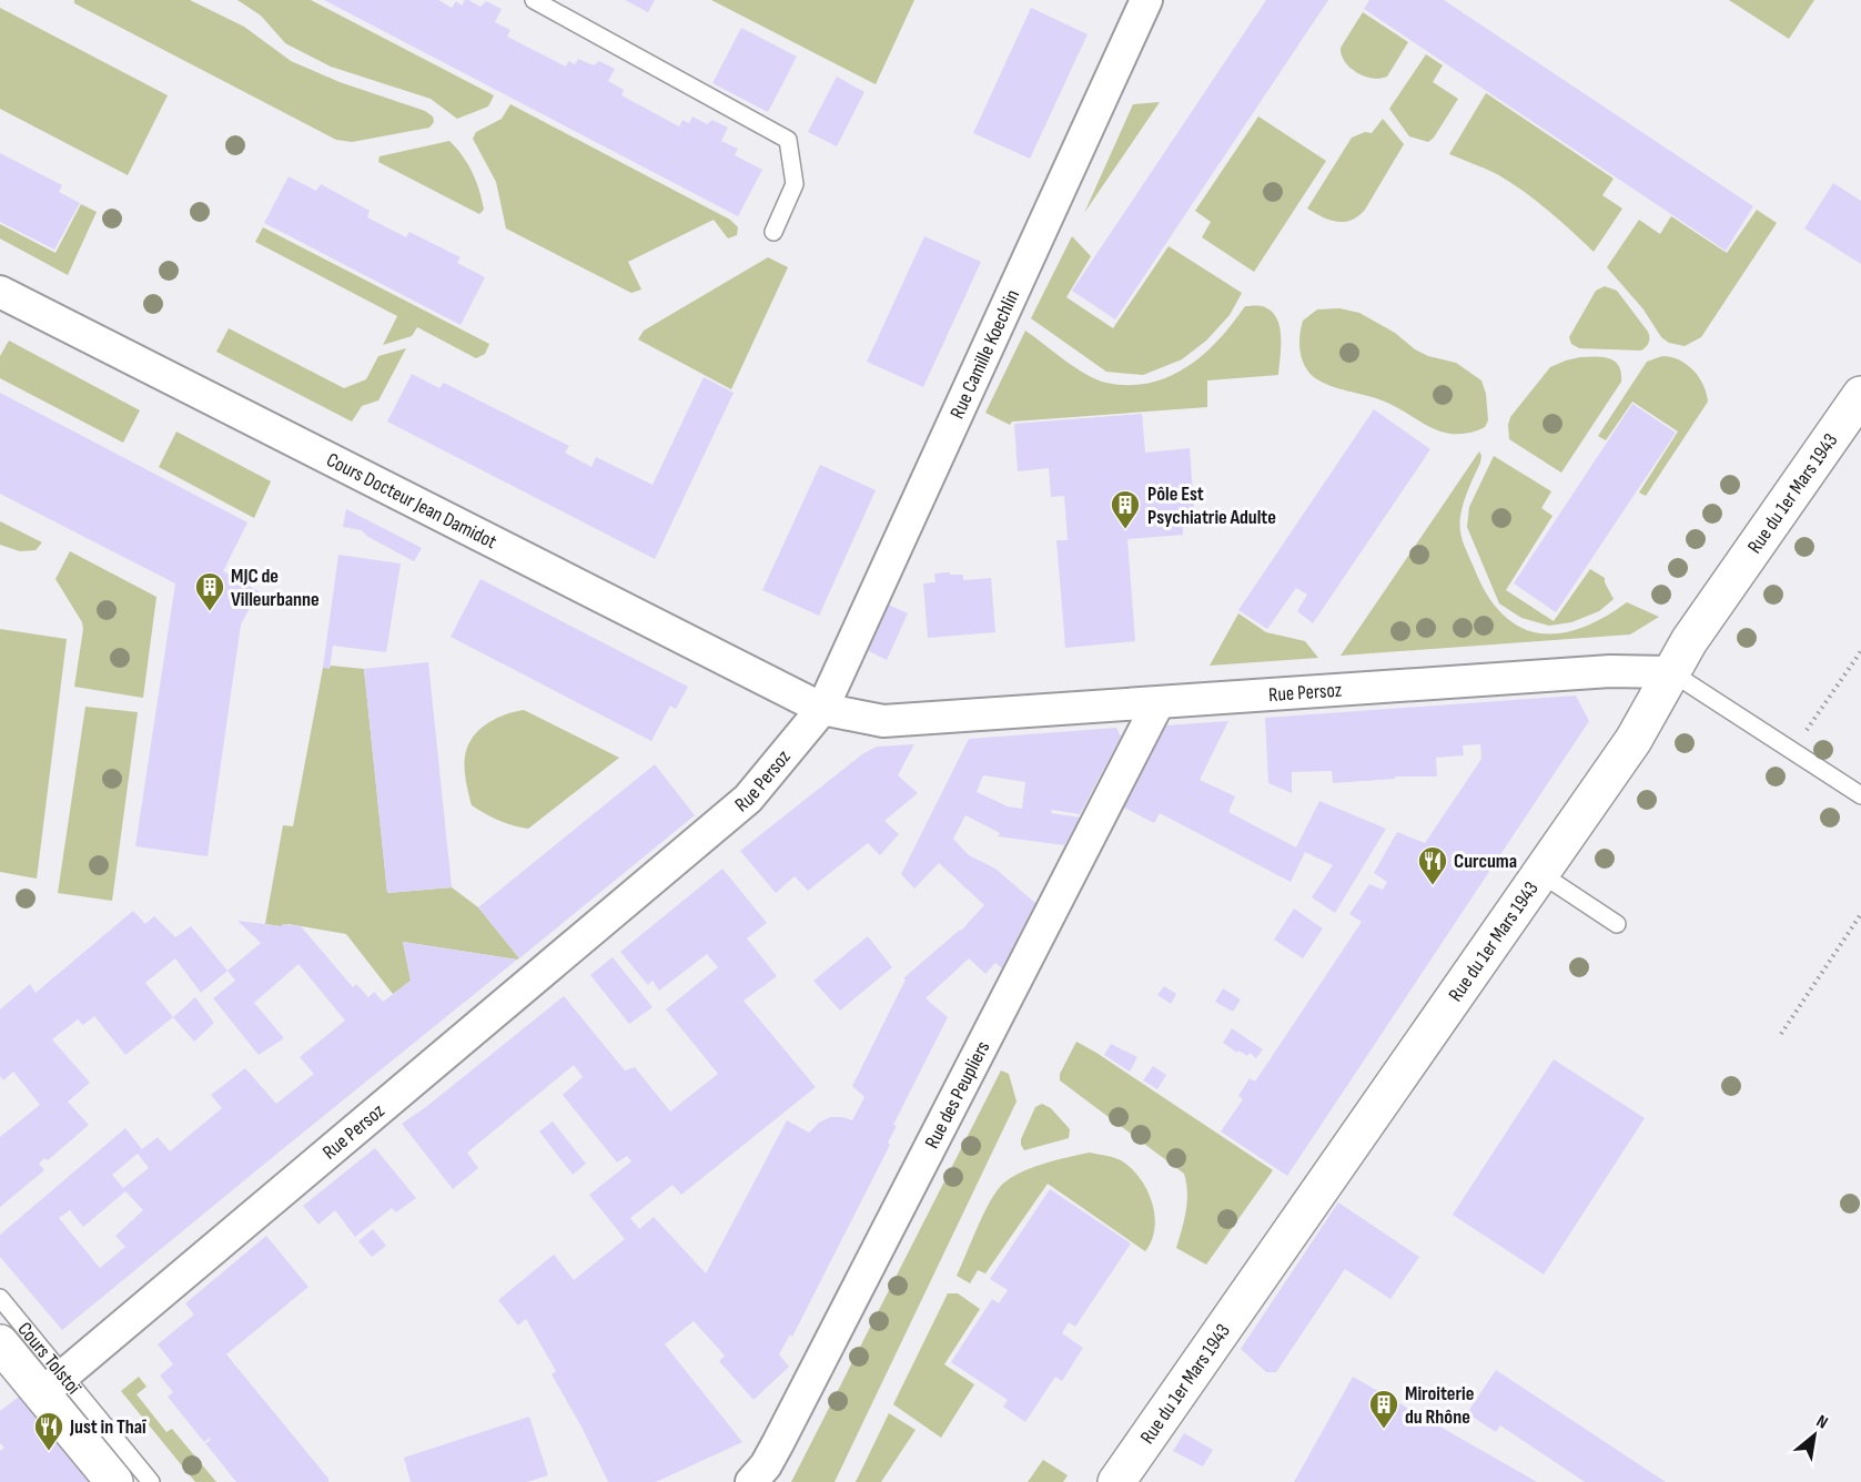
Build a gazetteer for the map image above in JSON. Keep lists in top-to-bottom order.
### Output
{
  "streets": {
    "street": [
      "Rue Camille Koechlin",
      "Rue du 1er Mars 1943",
      "Cours Docteur Jean Damidot",
      "Rue Persoz",
      "Rue des Peupliers",
      "Cours Tolstoï"
    ]
  },
  "crossings": [
    ["Rue Camille Koechlin", "Cours Docteur Jean Damidot"],
    ["Rue Camille Koechlin", "Rue Persoz"],
    ["Rue du 1er Mars 1943", "Rue Persoz"],
    ["Cours Docteur Jean Damidot", "Rue Persoz"],
    ["Rue Persoz", "Rue des Peupliers"],
    ["Rue Persoz", "Cours Tolstoï"]
  ],
  "places": {
    "building": ["Pôle Est Psychiatrie Adulte", "MJC de Villeurbanne", "Miroiterie du Rhône"],
    "restaurant": ["Curcuma", "Just in Thaĩ"]
  },
  "north": "top right"
}
